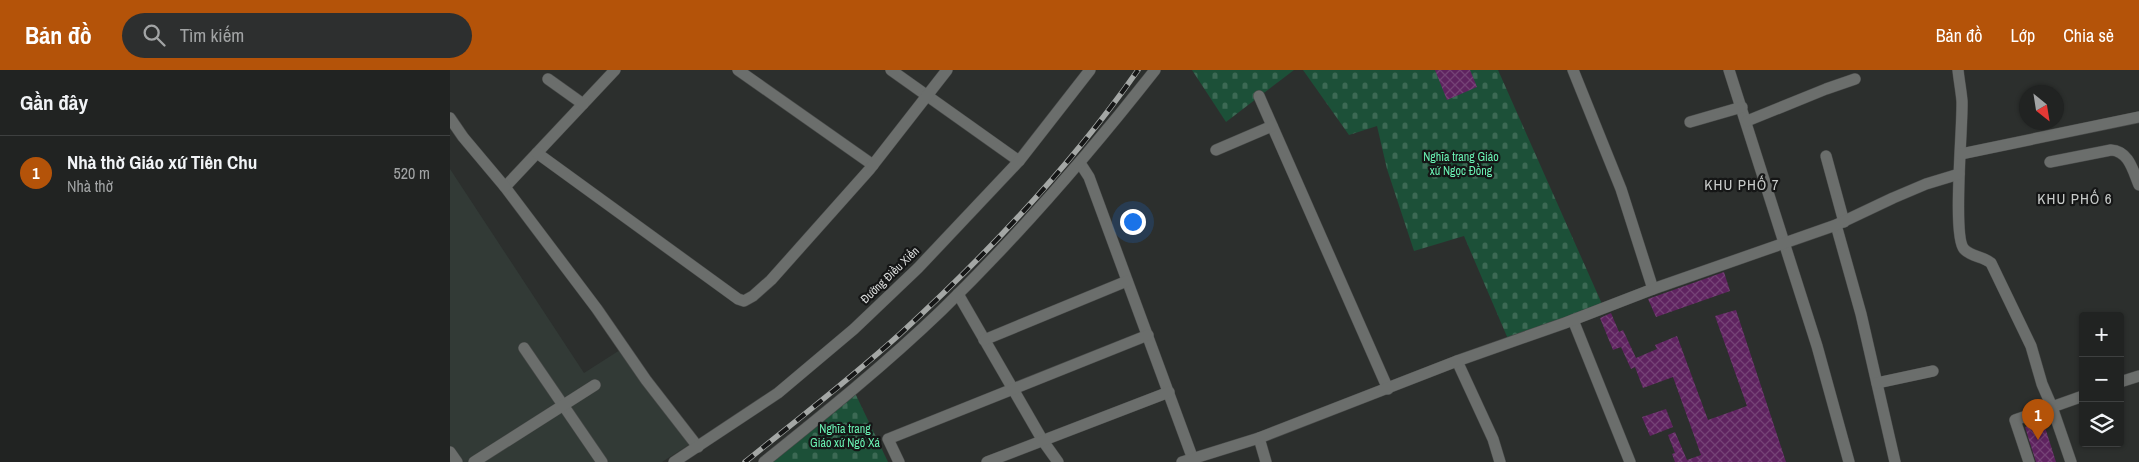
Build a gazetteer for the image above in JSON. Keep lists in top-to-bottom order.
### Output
{
  "streets": {
    "street": ["Đường Điều Xiển"]
  },
  "districts": ["KHU PHỐ 7", "KHU PHỐ 6"],
  "parks": ["Nghĩa trang Giáo xứ Ngọc Đồng", "Nghĩa trang Giáo xứ Ngô Xá"],
  "north": "bottom right",
  "page": {
    "header": "Bản đồ",
    "search": "Tìm kiếm",
    "nav": ["Bản đồ", "Lớp", "Chia sẻ"],
    "heading": "Gần đây",
    "list": [
      {
        "mark": "1",
        "name": "Nhà thờ Giáo xứ Tiên Chu",
        "note": "Nhà thờ",
        "value": "520 m"
      }
    ],
    "map_buttons": ["+", "−"],
    "pins": "1"
  }
}
